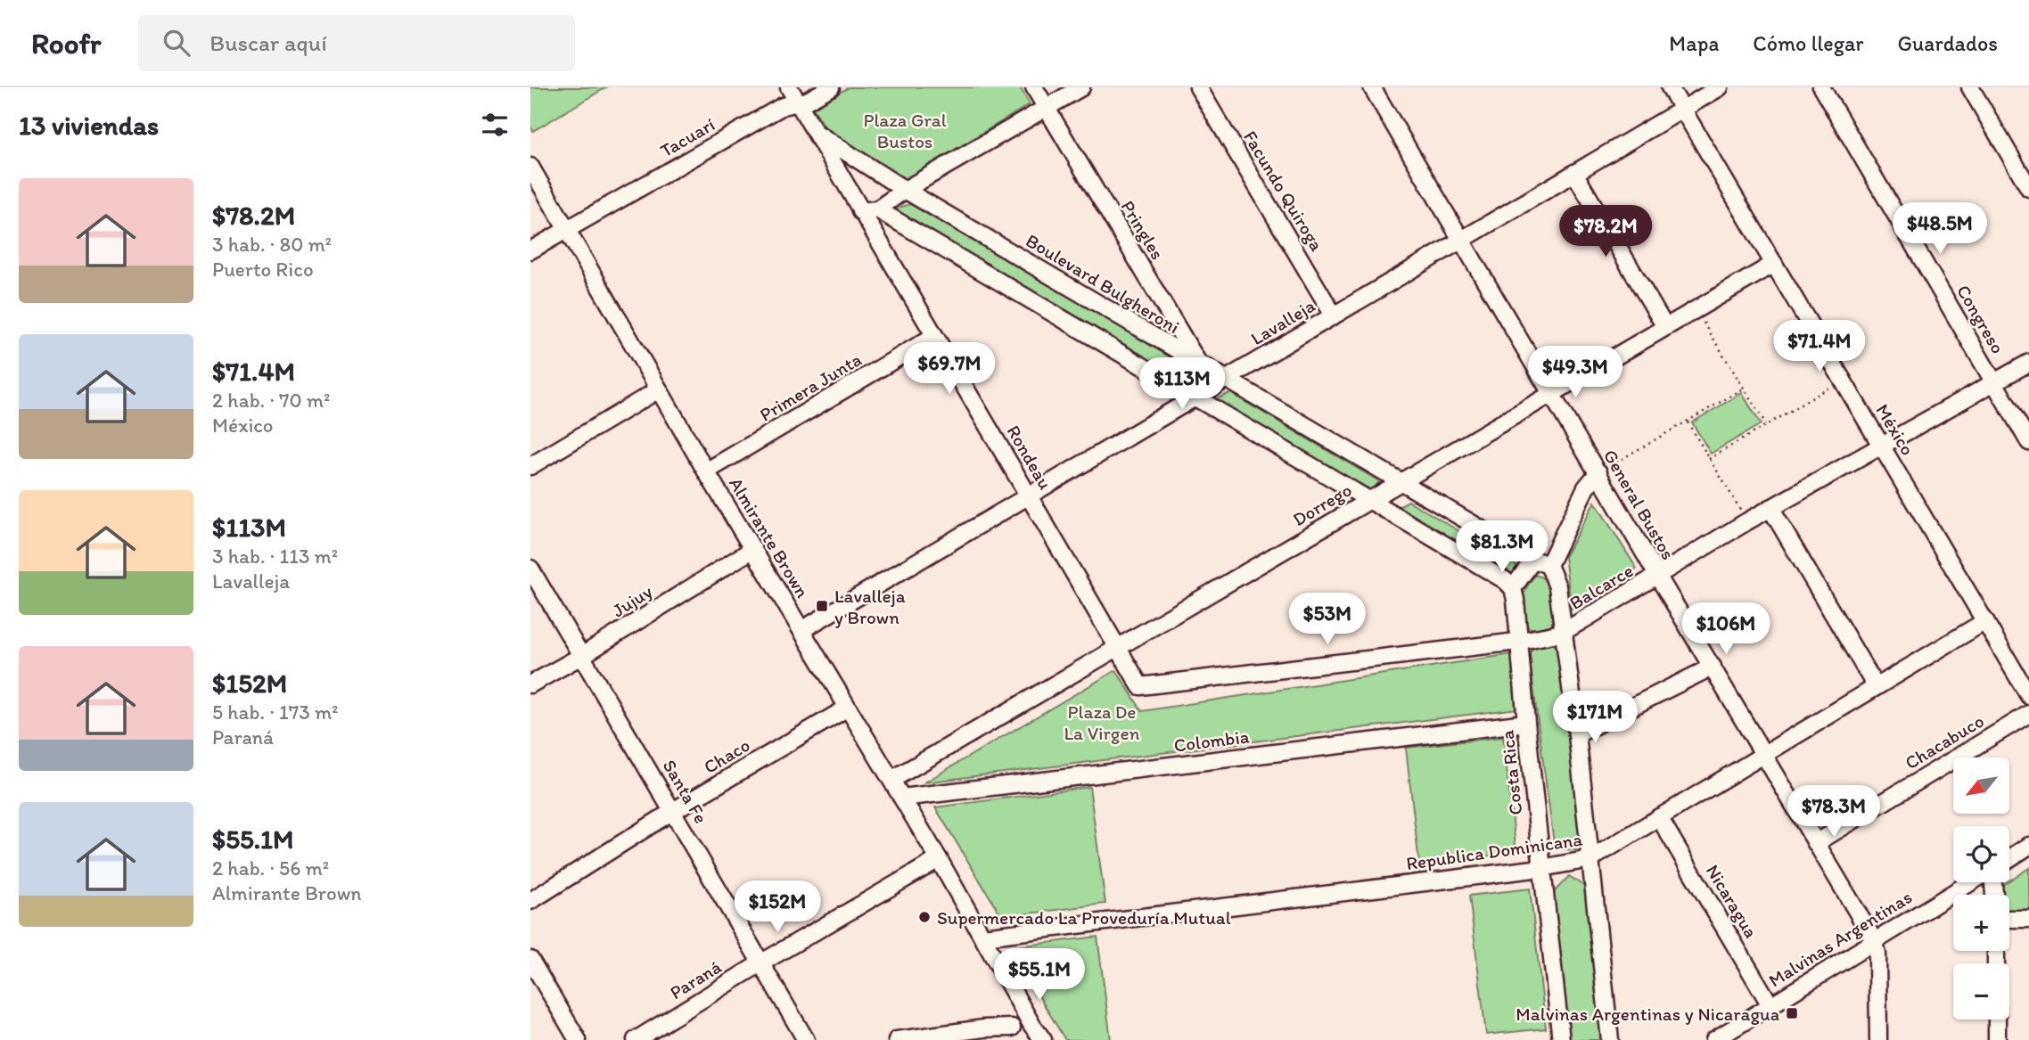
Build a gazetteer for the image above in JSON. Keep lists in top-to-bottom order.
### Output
{
  "streets": {
    "street": [
      "Tacuarí",
      "Facundo Quiroga",
      "Pringles",
      "Boulevard Bulgheroni",
      "Congreso",
      "Lavalleja",
      "Primera Junta",
      "México",
      "Rondeau",
      "Dorrego",
      "General Bustos",
      "Almirante Brown",
      "Balcarce",
      "Jujuy",
      "Colombia",
      "Chacabuco",
      "Chaco",
      "Costa Rica",
      "Santa Fe",
      "Republica Dominicana",
      "Nicaragua",
      "Malvinas Argentinas",
      "Paraná"
    ]
  },
  "crossings": [
    ["Tacuarí", "Rondeau"],
    ["Tacuarí", "Almirante Brown"],
    ["Facundo Quiroga", "Lavalleja"],
    ["Pringles", "Boulevard Bulgheroni"],
    ["Boulevard Bulgheroni", "Lavalleja"],
    ["Boulevard Bulgheroni", "Rondeau"],
    ["Boulevard Bulgheroni", "Dorrego"],
    ["Congreso", "Balcarce"],
    ["Lavalleja", "México"],
    ["Lavalleja", "Rondeau"],
    ["Lavalleja", "General Bustos"],
    ["Lavalleja", "Almirante Brown"],
    ["Primera Junta", "Rondeau"],
    ["Primera Junta", "Almirante Brown"],
    ["México", "Dorrego"],
    ["México", "Balcarce"],
    ["México", "Republica Dominicana"],
    ["Rondeau", "Dorrego"],
    ["Rondeau", "Balcarce"],
    ["Dorrego", "General Bustos"],
    ["Dorrego", "Almirante Brown"],
    ["General Bustos", "Balcarce"],
    ["General Bustos", "Chacabuco"],
    ["General Bustos", "Republica Dominicana"],
    ["General Bustos", "Malvinas Argentinas"],
    ["Almirante Brown", "Jujuy"],
    ["Almirante Brown", "Colombia"],
    ["Almirante Brown", "Chaco"],
    ["Almirante Brown", "Republica Dominicana"],
    ["Almirante Brown", "Paraná"],
    ["Balcarce", "Costa Rica"],
    ["Jujuy", "Santa Fe"],
    ["Colombia", "Costa Rica"],
    ["Chaco", "Santa Fe"],
    ["Costa Rica", "Republica Dominicana"],
    ["Santa Fe", "Paraná"],
    ["Republica Dominicana", "Nicaragua"],
    ["Nicaragua", "Malvinas Argentinas"]
  ],
  "parks": ["Plaza Gral Bustos", "Plaza De La Virgen"],
  "places": {
    "transit": ["Lavalleja y Brown", "Malvinas Argentinas y Nicaragua"],
    "other": ["Supermercado La Proveduría Mutual"]
  },
  "north": "bottom left",
  "page": {
    "header": "Roofr",
    "search": "Buscar aquí",
    "nav": ["Mapa", "Cómo llegar", "Guardados"],
    "heading": "13 viviendas",
    "list": [
      {
        "name": "$78.2M",
        "note": "3 hab. · 80 m² · Puerto Rico"
      },
      {
        "name": "$71.4M",
        "note": "2 hab. · 70 m² · México"
      },
      {
        "name": "$113M",
        "note": "3 hab. · 113 m² · Lavalleja"
      },
      {
        "name": "$152M",
        "note": "5 hab. · 173 m² · Paraná"
      },
      {
        "name": "$55.1M",
        "note": "2 hab. · 56 m² · Almirante Brown"
      }
    ],
    "price": [
      "$48.5M",
      "$78.2M",
      "$71.4M",
      "$69.7M",
      "$49.3M",
      "$113M",
      "$81.3M",
      "$53M",
      "$106M",
      "$171M",
      "$78.3M",
      "$152M",
      "$55.1M"
    ],
    "map_buttons": ["+", "−"]
  }
}
